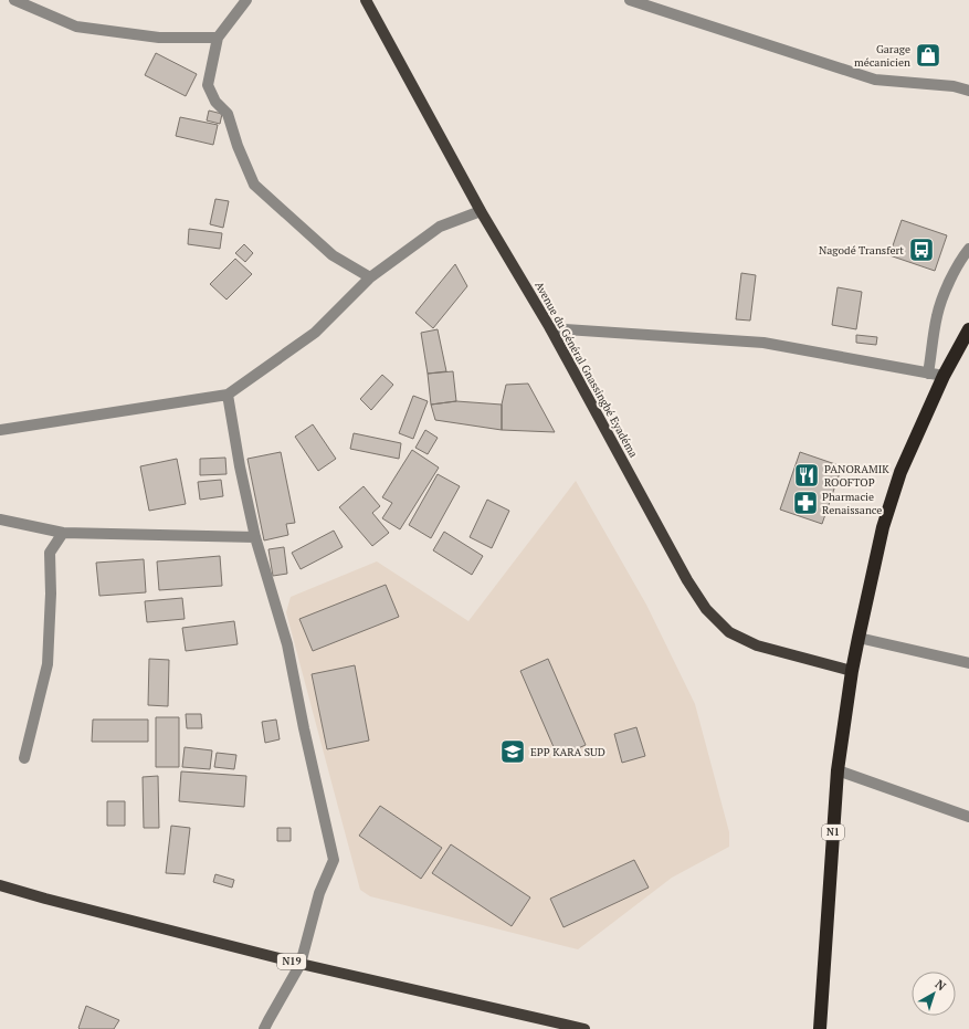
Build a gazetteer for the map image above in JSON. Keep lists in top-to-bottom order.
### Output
{
  "streets": {
    "highway": ["N1"],
    "main road": ["Avenue du Général Gnassingbé Eyadéma", "N19"]
  },
  "crossings": [
    ["Avenue du Général Gnassingbé Eyadéma", "N1"]
  ],
  "places": {
    "shop": ["Garage mécanicien"],
    "bus stop": ["Nagodé Transfert"],
    "restaurant": ["PANORAMIK ROOFTOP"],
    "pharmacy": ["Pharmacie Renaissance"],
    "school or university": ["EPP KARA SUD"]
  },
  "north": "top right"
}
